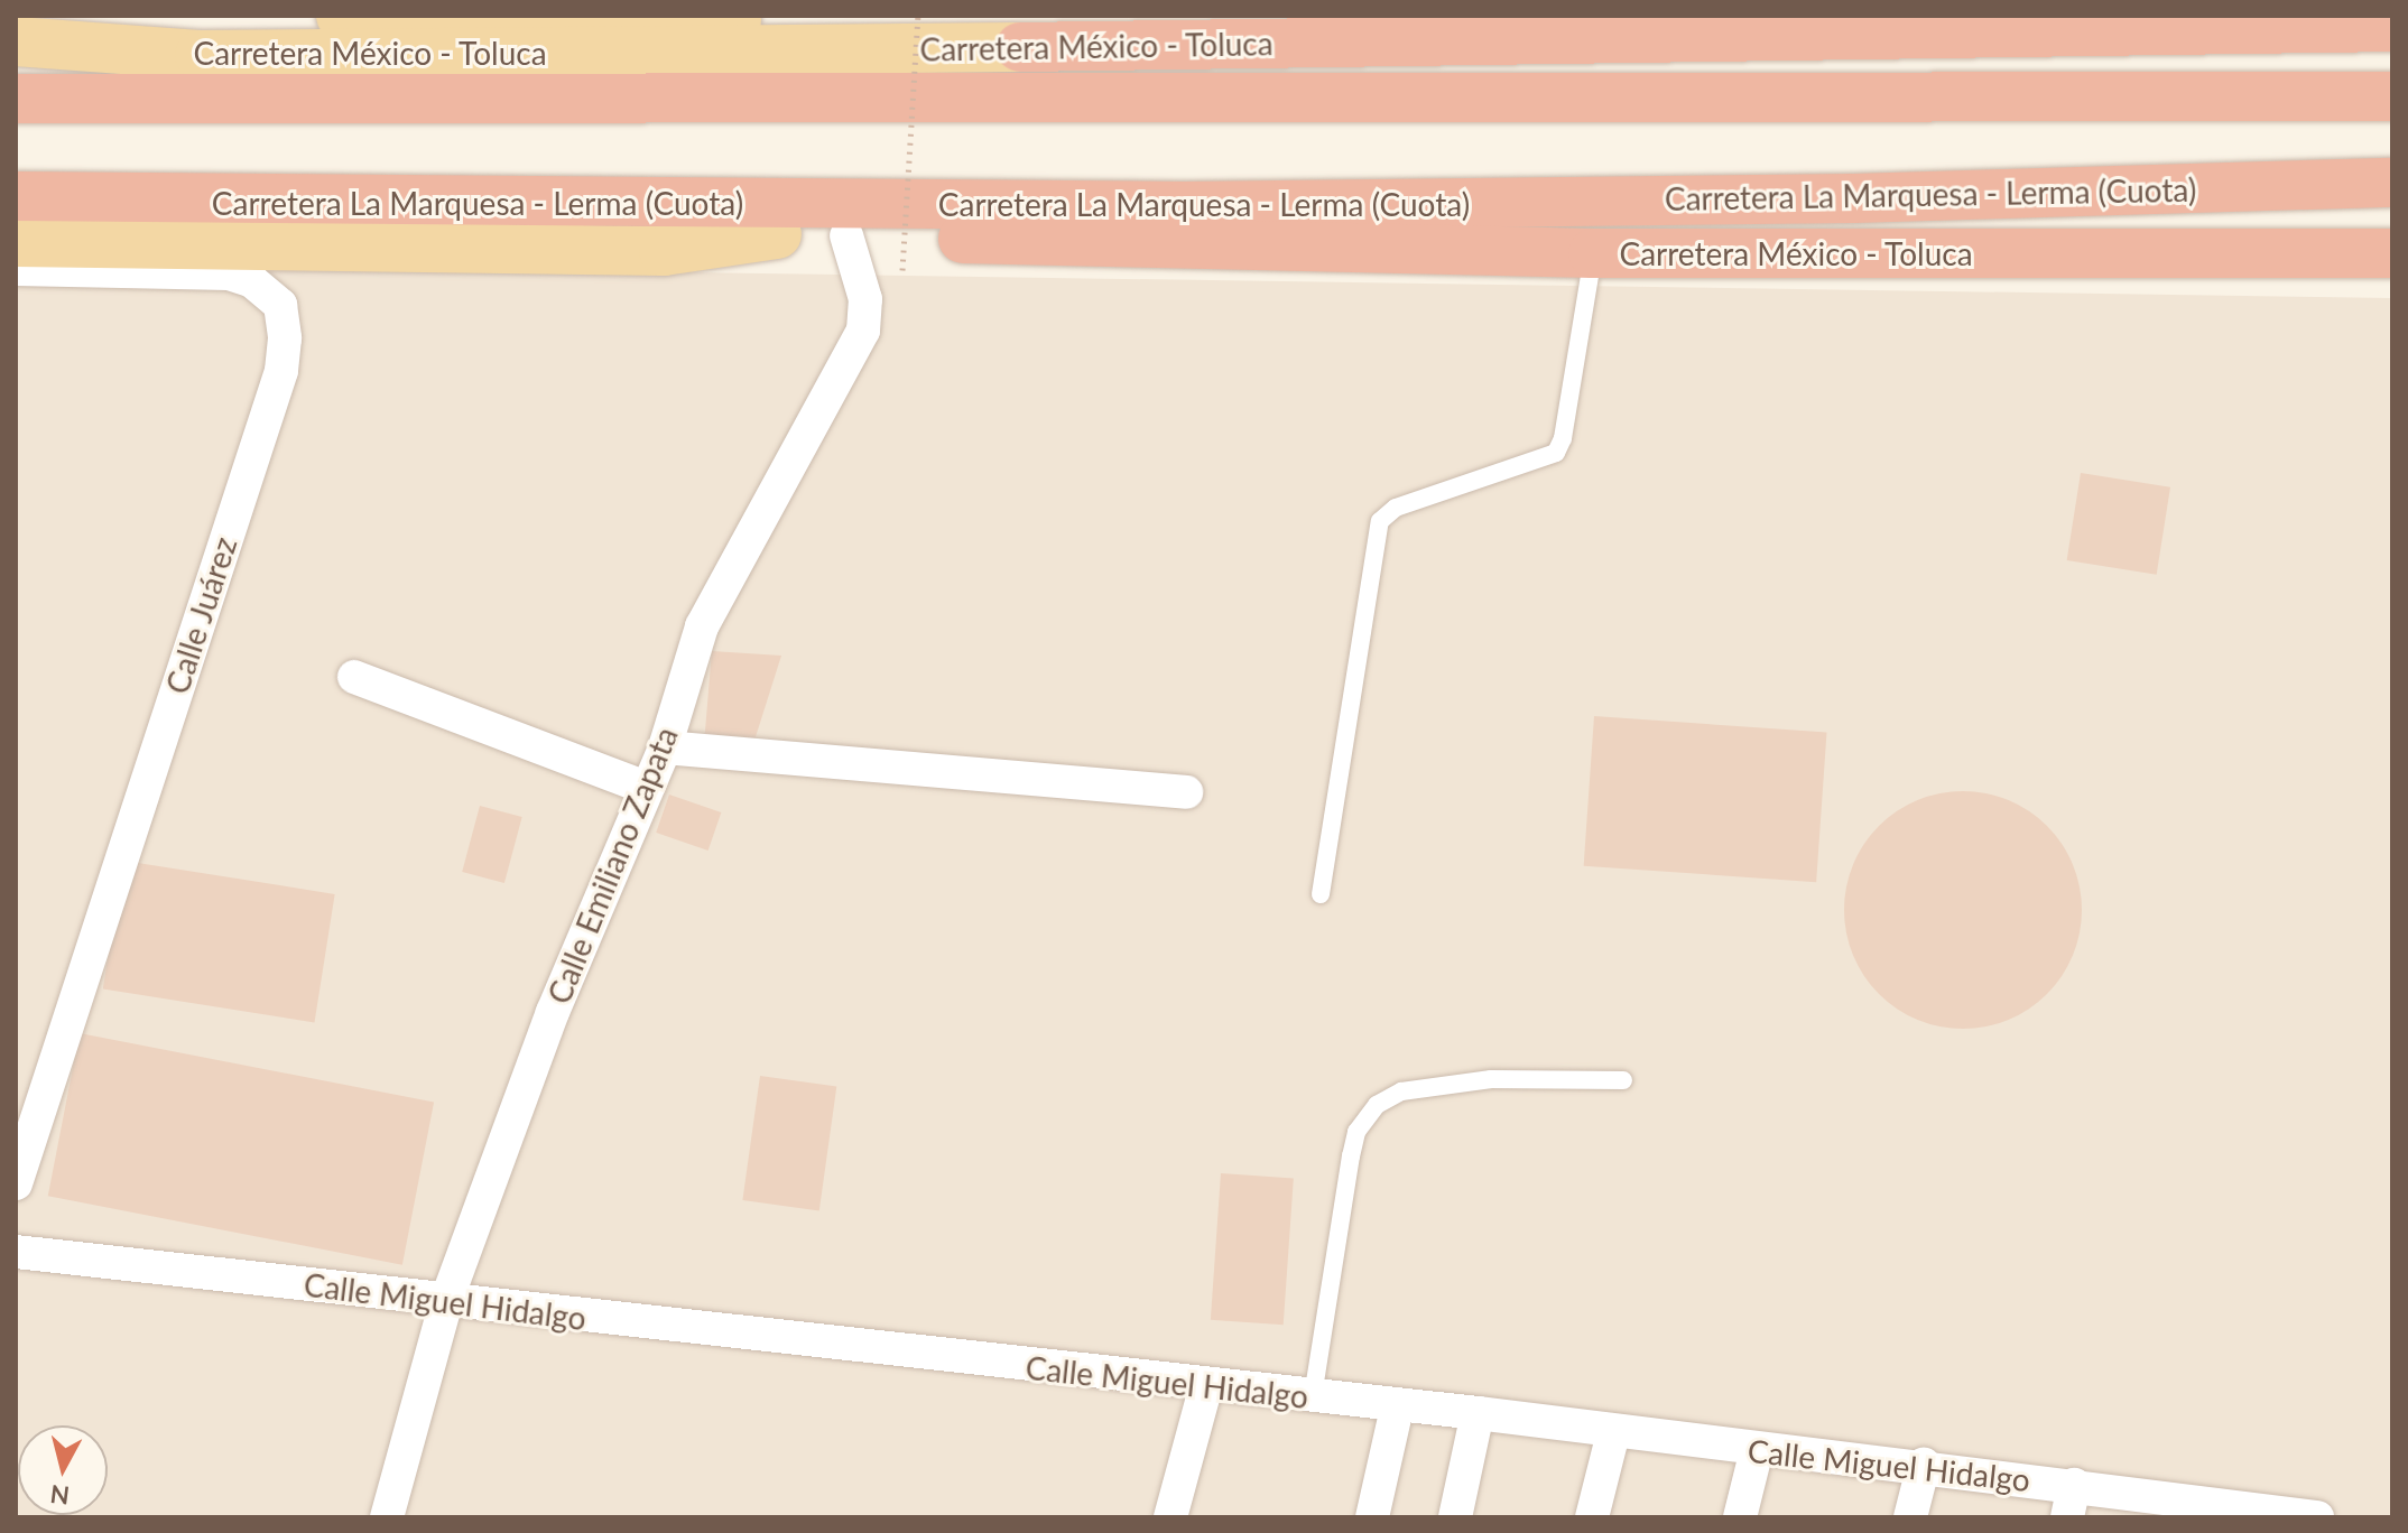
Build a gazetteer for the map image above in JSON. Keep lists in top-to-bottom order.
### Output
{
  "streets": {
    "highway": ["Carretera México - Toluca", "Carretera La Marquesa - Lerma (Cuota)"],
    "street": ["Calle Juárez", "Calle Emiliano Zapata", "Calle Miguel Hidalgo"]
  },
  "crossings": [
    ["Carretera México - Toluca", "Calle Emiliano Zapata"],
    ["Calle Emiliano Zapata", "Calle Miguel Hidalgo"]
  ],
  "north": "bottom"
}
